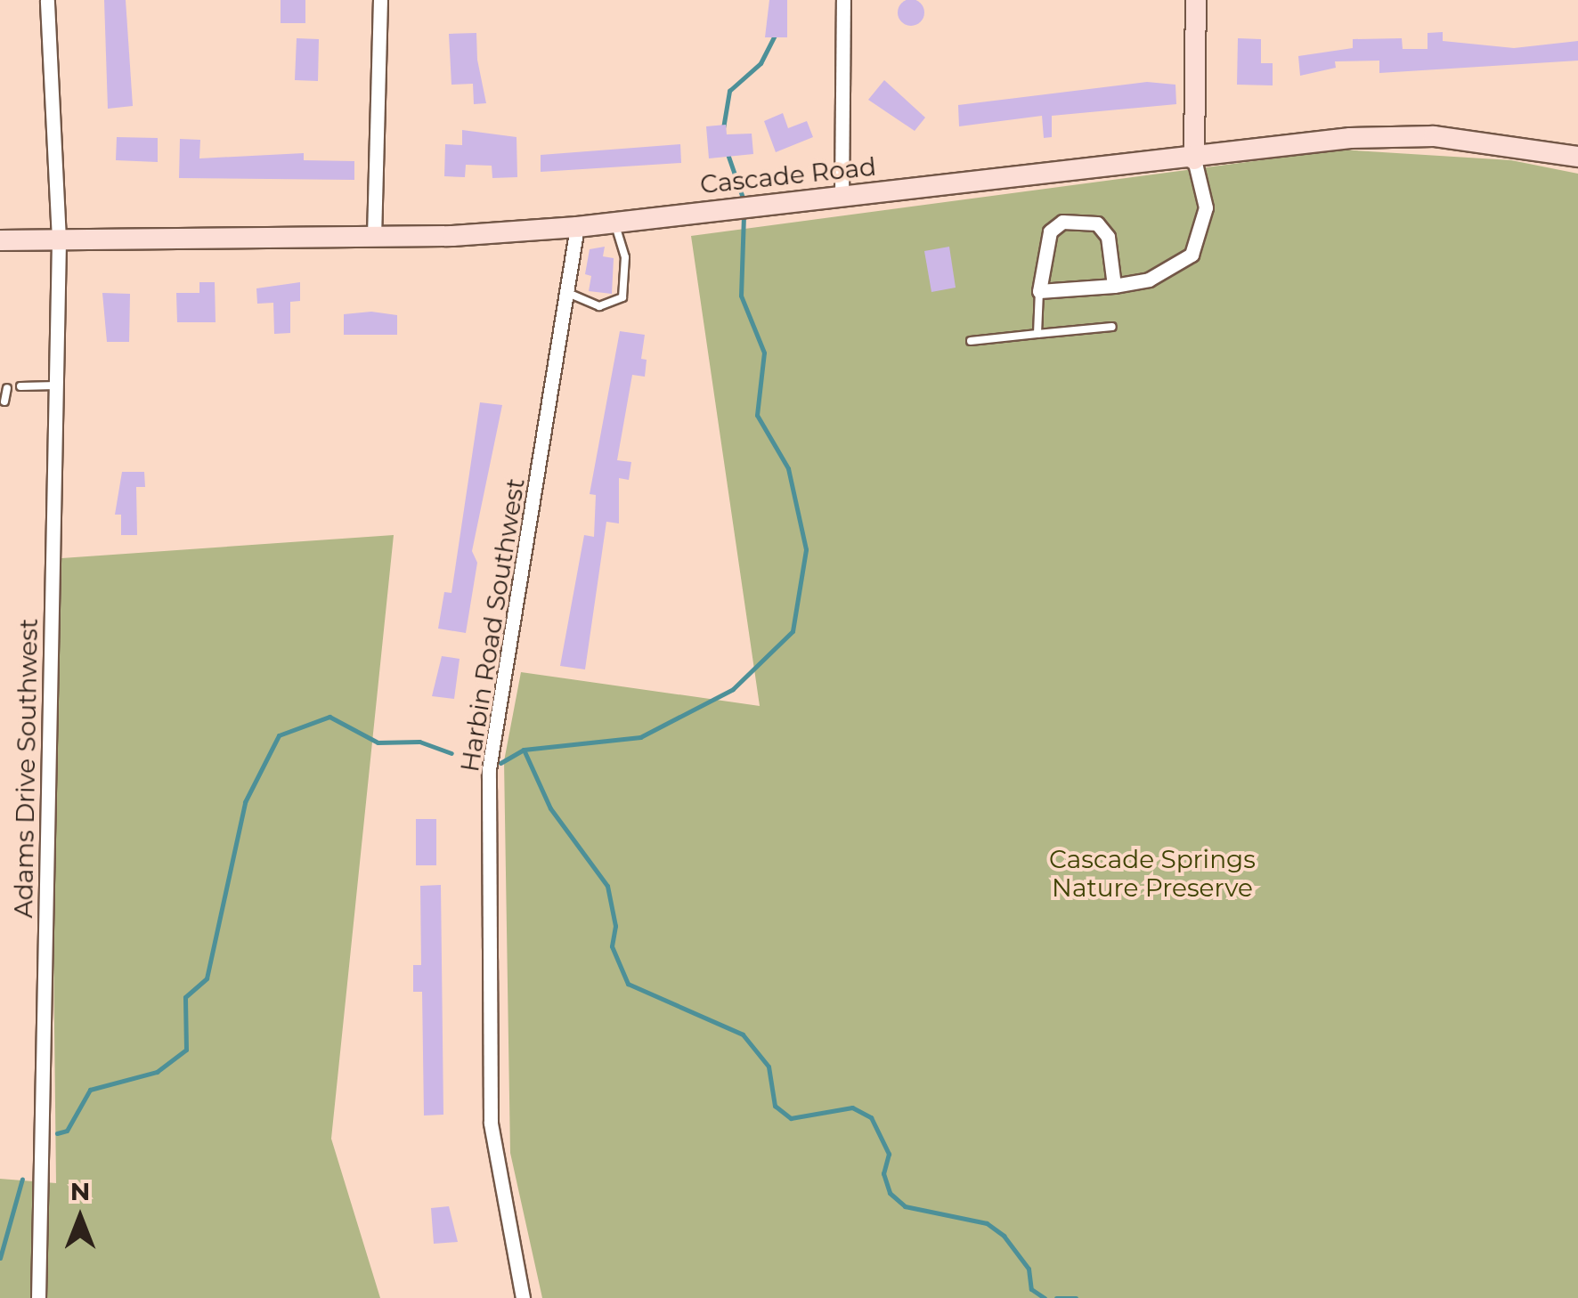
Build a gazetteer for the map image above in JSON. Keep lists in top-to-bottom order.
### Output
{
  "streets": {
    "main road": ["Cascade Road"],
    "street": ["Harbin Road Southwest", "Adams Drive Southwest"]
  },
  "crossings": [
    ["Cascade Road", "Harbin Road Southwest"],
    ["Cascade Road", "Adams Drive Southwest"]
  ],
  "parks": ["Cascade Springs Nature Preserve"],
  "north": "top"
}
